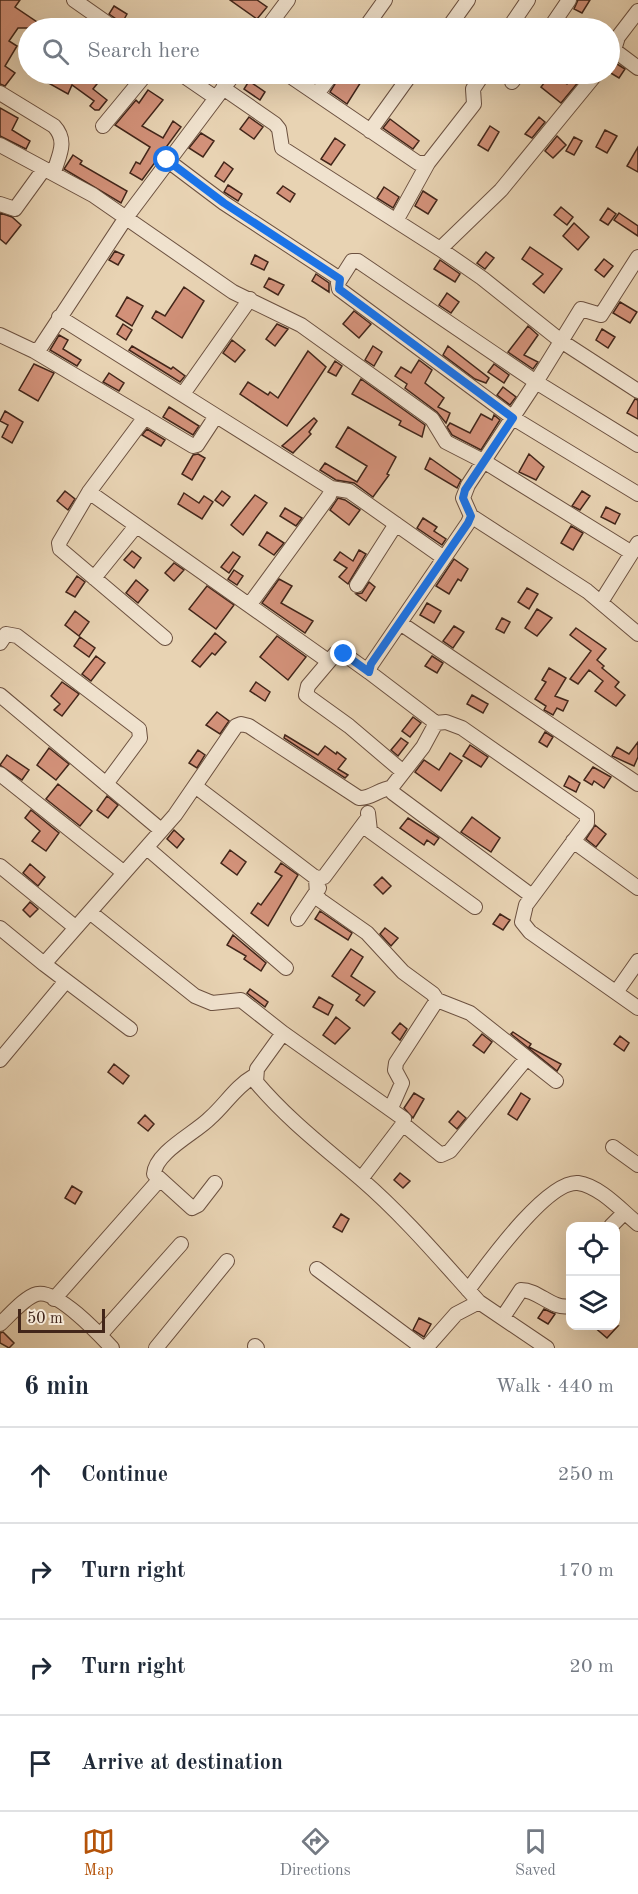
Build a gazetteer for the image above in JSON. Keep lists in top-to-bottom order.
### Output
{
  "scale_bar": "50 m",
  "page": {
    "search": "Search here",
    "scale": "50 m",
    "heading": ["6 min", "Walk · 440 m"],
    "list": [
      ["Continue", "250 m"],
      ["Turn right", "170 m"],
      ["Turn right", "20 m"],
      "Arrive at destination"
    ],
    "nav": ["Map", "Directions", "Saved"]
  }
}
